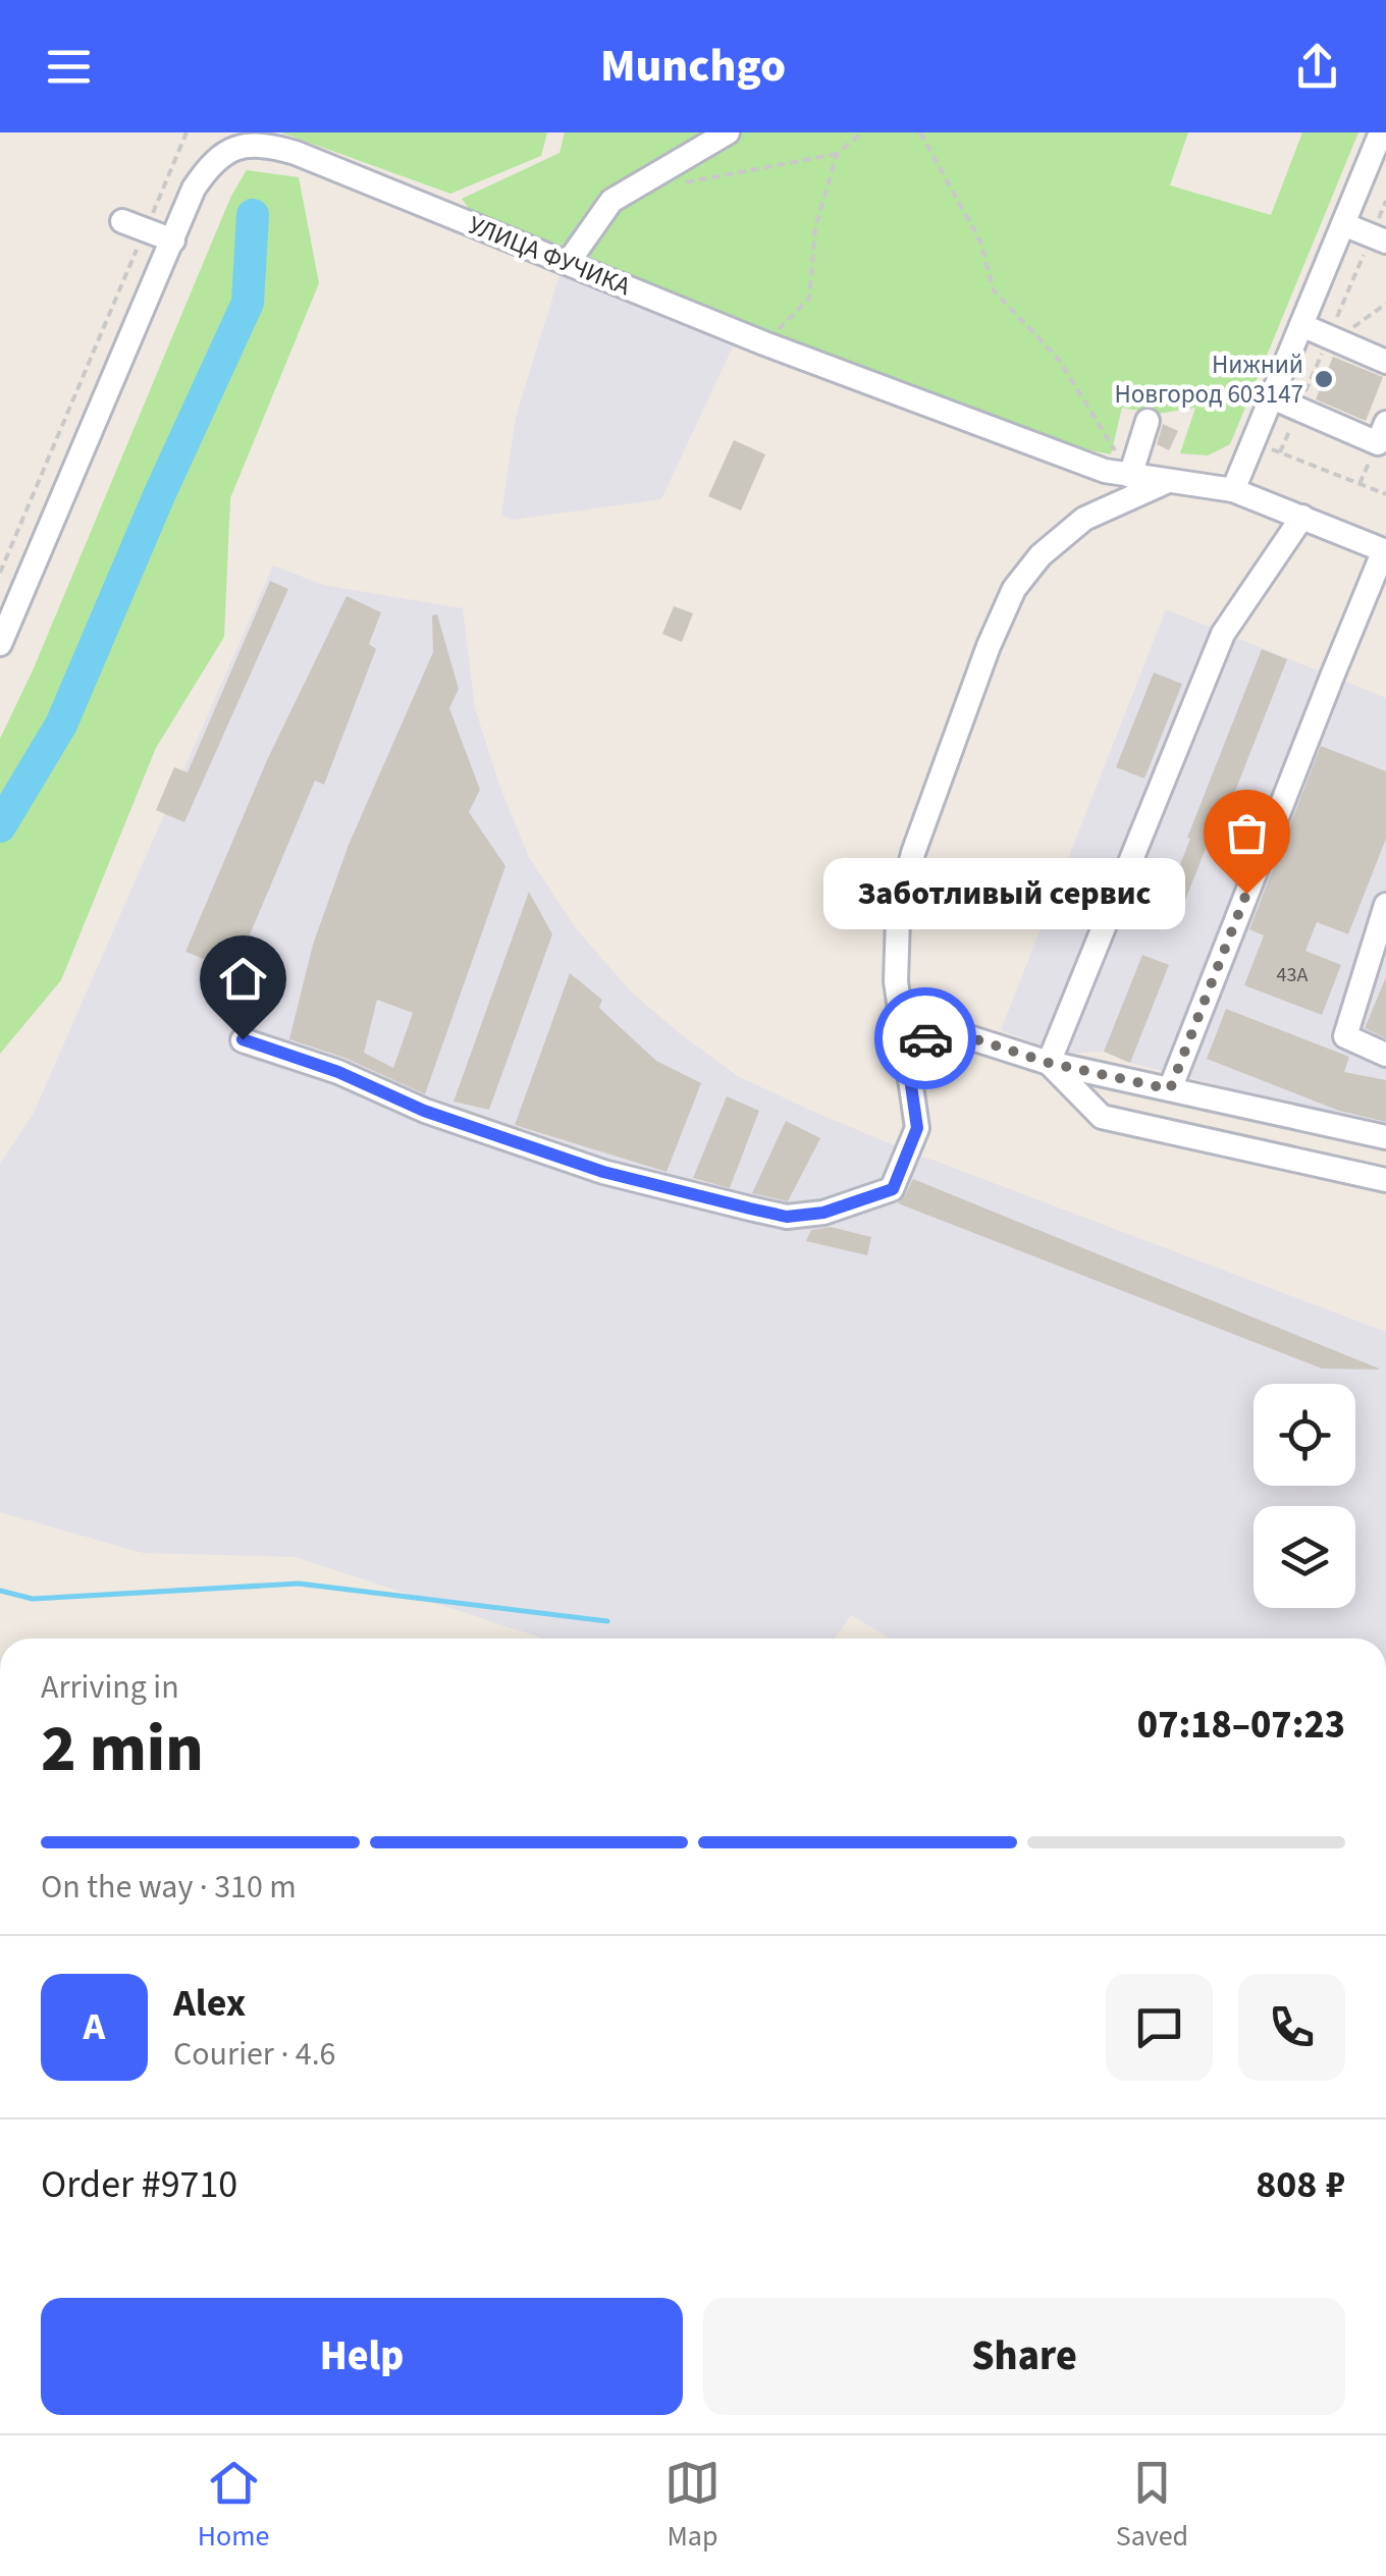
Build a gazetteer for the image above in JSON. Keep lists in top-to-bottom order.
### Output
{
  "streets": {
    "street": ["УЛИЦА ФУЧИКА"]
  },
  "places": ["Нижний Новгород 603147", "Заботливый сервис"],
  "house_numbers": ["43А"],
  "page": {
    "header": "Munchgo",
    "bubble": "Заботливый сервис",
    "heading": ["2 min", "Arriving in", "07:18–07:23"],
    "panel": [
      "Alex",
      "Courier · 4.6",
      "Order #9710",
      "808 ₽"
    ],
    "bar": "On the way · 310 m",
    "round": "A",
    "buttons": ["Help", "Share"],
    "tabs": ["Home", "Map", "Saved"]
  }
}
